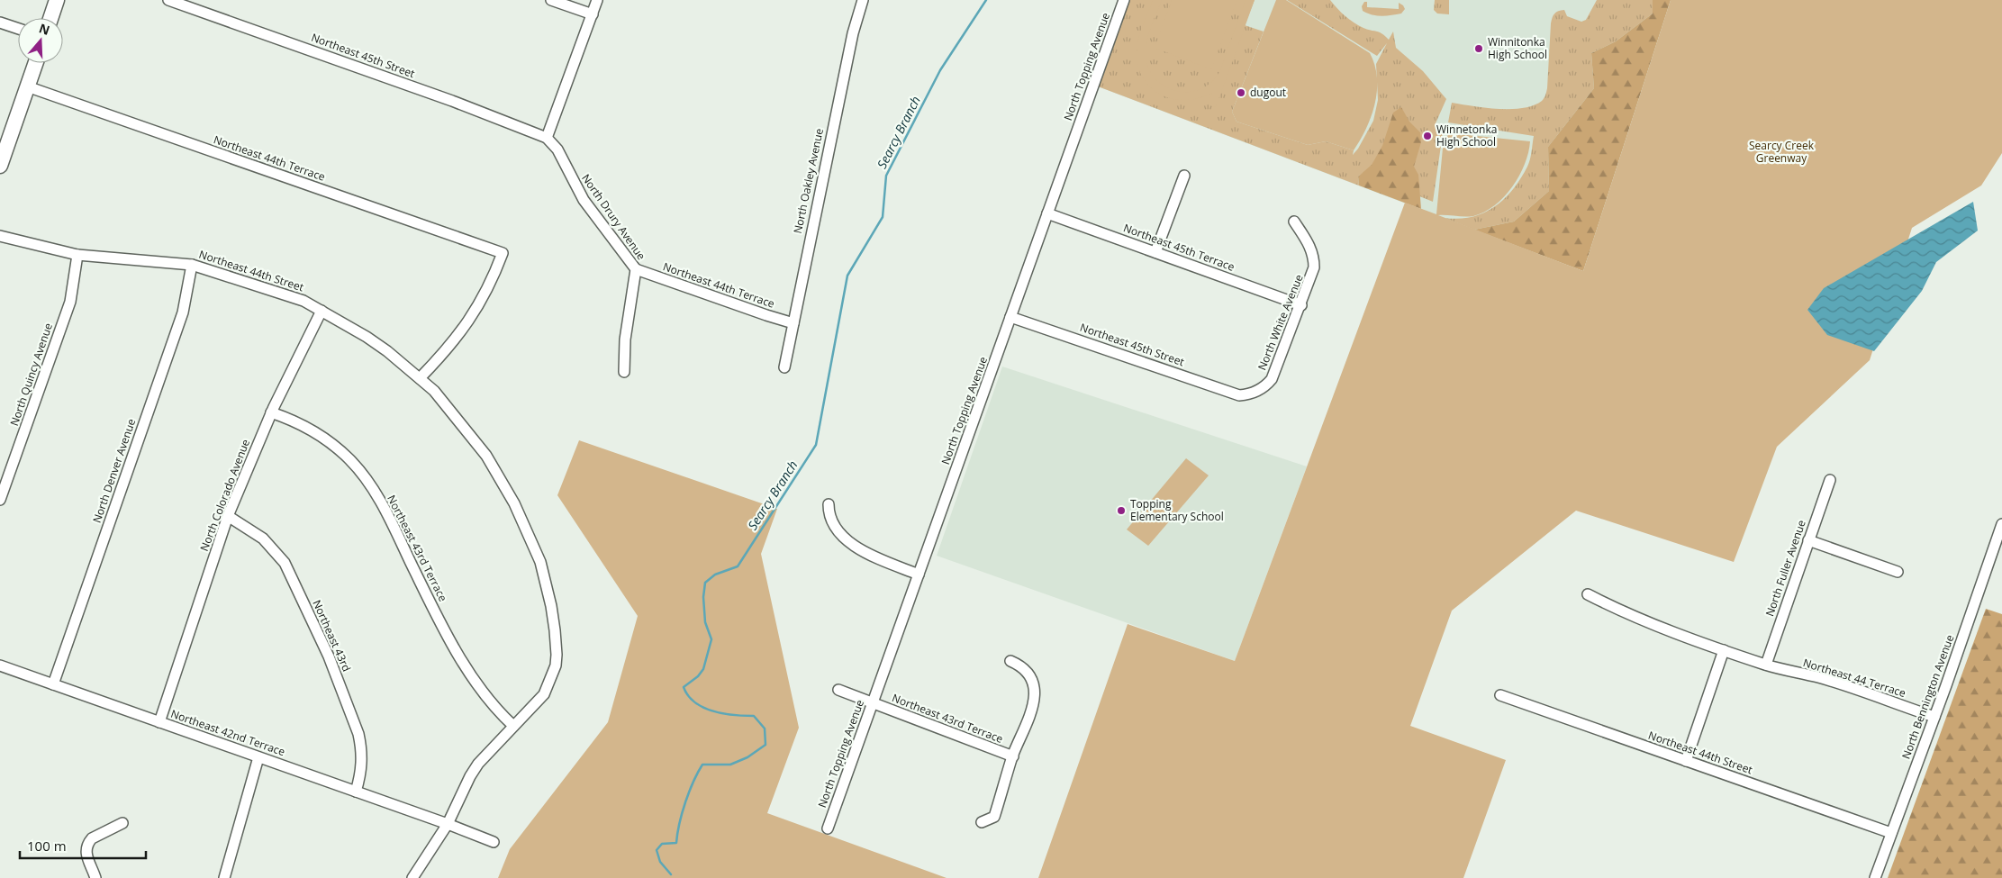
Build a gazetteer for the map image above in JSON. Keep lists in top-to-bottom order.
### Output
{
  "streets": {
    "street": [
      "Northeast 45th Street",
      "North Topping Avenue",
      "Northeast 44th Terrace",
      "North Oakley Avenue",
      "North Drury Avenue",
      "Northeast 45th Terrace",
      "Northeast 44th Street",
      "North White Avenue",
      "North Quincy Avenue",
      "North Denver Avenue",
      "North Colorado Avenue",
      "Northeast 43rd Terrace",
      "North Fuller Avenue",
      "Northeast 43rd",
      "Northeast 44 Terrace",
      "North Bennington Avenue",
      "Northeast 42nd Terrace"
    ]
  },
  "crossings": [
    ["Northeast 45th Street", "North Topping Avenue"],
    ["Northeast 45th Street", "North Drury Avenue"],
    ["Northeast 45th Street", "North White Avenue"],
    ["North Topping Avenue", "Northeast 45th Terrace"],
    ["North Topping Avenue", "Northeast 43rd Terrace"],
    ["Northeast 44th Terrace", "North Oakley Avenue"],
    ["Northeast 44th Terrace", "North Drury Avenue"],
    ["Northeast 44th Terrace", "Northeast 44th Street"],
    ["Northeast 45th Terrace", "North White Avenue"],
    ["Northeast 44th Street", "North Quincy Avenue"],
    ["Northeast 44th Street", "North Denver Avenue"],
    ["Northeast 44th Street", "North Colorado Avenue"],
    ["Northeast 44th Street", "North Bennington Avenue"],
    ["North Denver Avenue", "Northeast 42nd Terrace"],
    ["North Colorado Avenue", "Northeast 43rd Terrace"],
    ["North Colorado Avenue", "Northeast 43rd"],
    ["North Colorado Avenue", "Northeast 42nd Terrace"],
    ["North Fuller Avenue", "Northeast 44 Terrace"],
    ["Northeast 43rd", "Northeast 42nd Terrace"],
    ["Northeast 44 Terrace", "North Bennington Avenue"]
  ],
  "water": ["Searcy Branch"],
  "parks": ["Searcy Creek Greenway"],
  "places": [
    "Winnitonka High School",
    "dugout",
    "Winnetonka High School",
    "Topping Elementary School"
  ],
  "scale_bar": "100 m",
  "north": "top"
}
